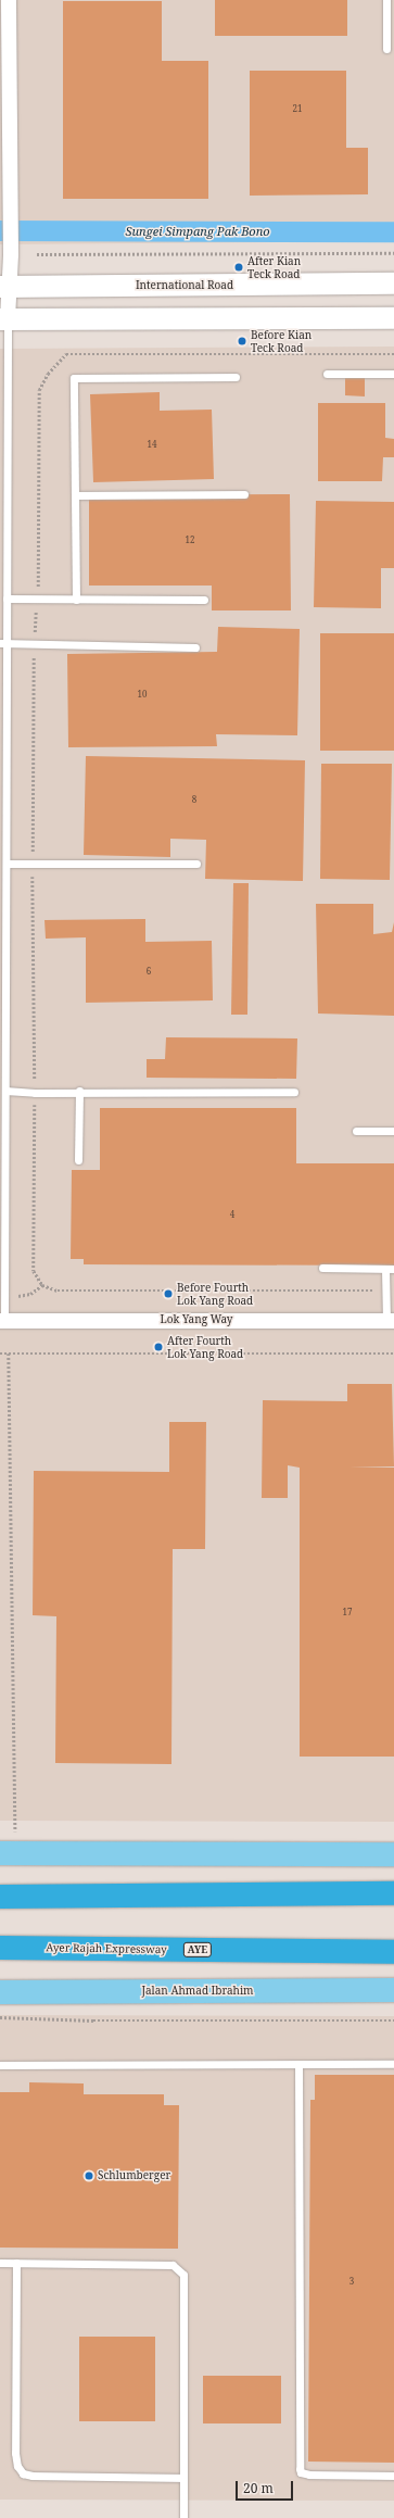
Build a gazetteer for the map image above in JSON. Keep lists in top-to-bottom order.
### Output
{
  "streets": {
    "highway": ["Ayer Rajah Expressway", "AYE"],
    "main road": ["International Road", "Jalan Ahmad Ibrahim"],
    "street": ["Lok Yang Way"]
  },
  "water": ["Sungei Simpang Pak Bono"],
  "places": [
    "After Kian Teck Road",
    "Before Kian Teck Road",
    "Before Fourth Lok Yang Road",
    "After Fourth Lok Yang Road",
    "Schlumberger"
  ],
  "house_numbers": [
    "21",
    "14",
    "12",
    "10",
    "8",
    "6",
    "4",
    "17",
    "3"
  ],
  "scale_bar": "20 m"
}
